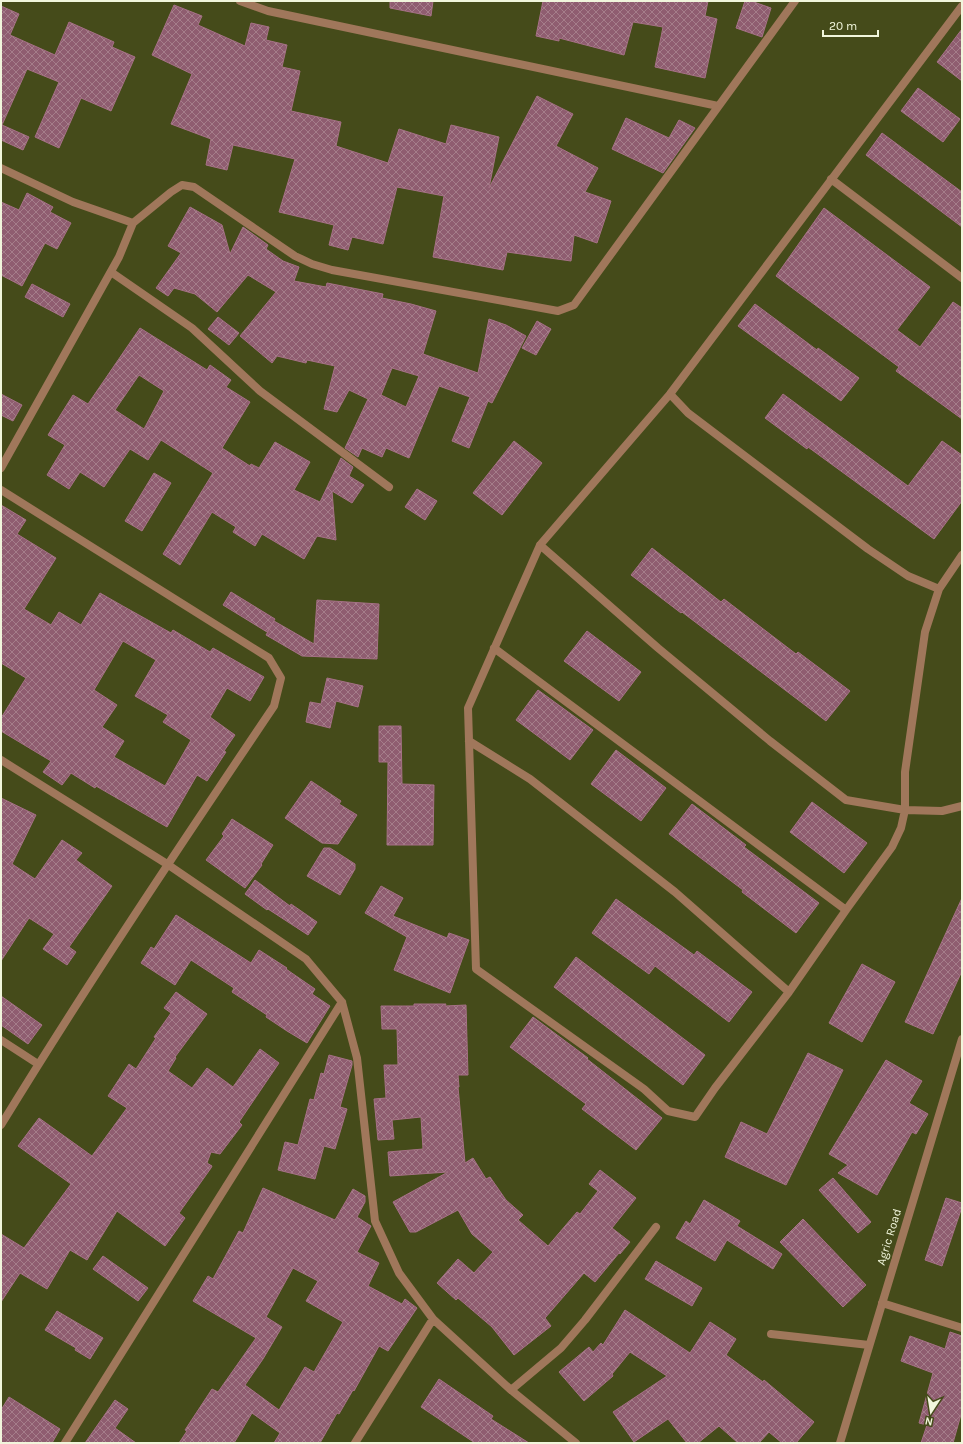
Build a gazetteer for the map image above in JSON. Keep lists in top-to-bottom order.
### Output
{
  "streets": {
    "street": ["Agric Road"]
  },
  "scale_bar": "20 m",
  "north": "bottom"
}
